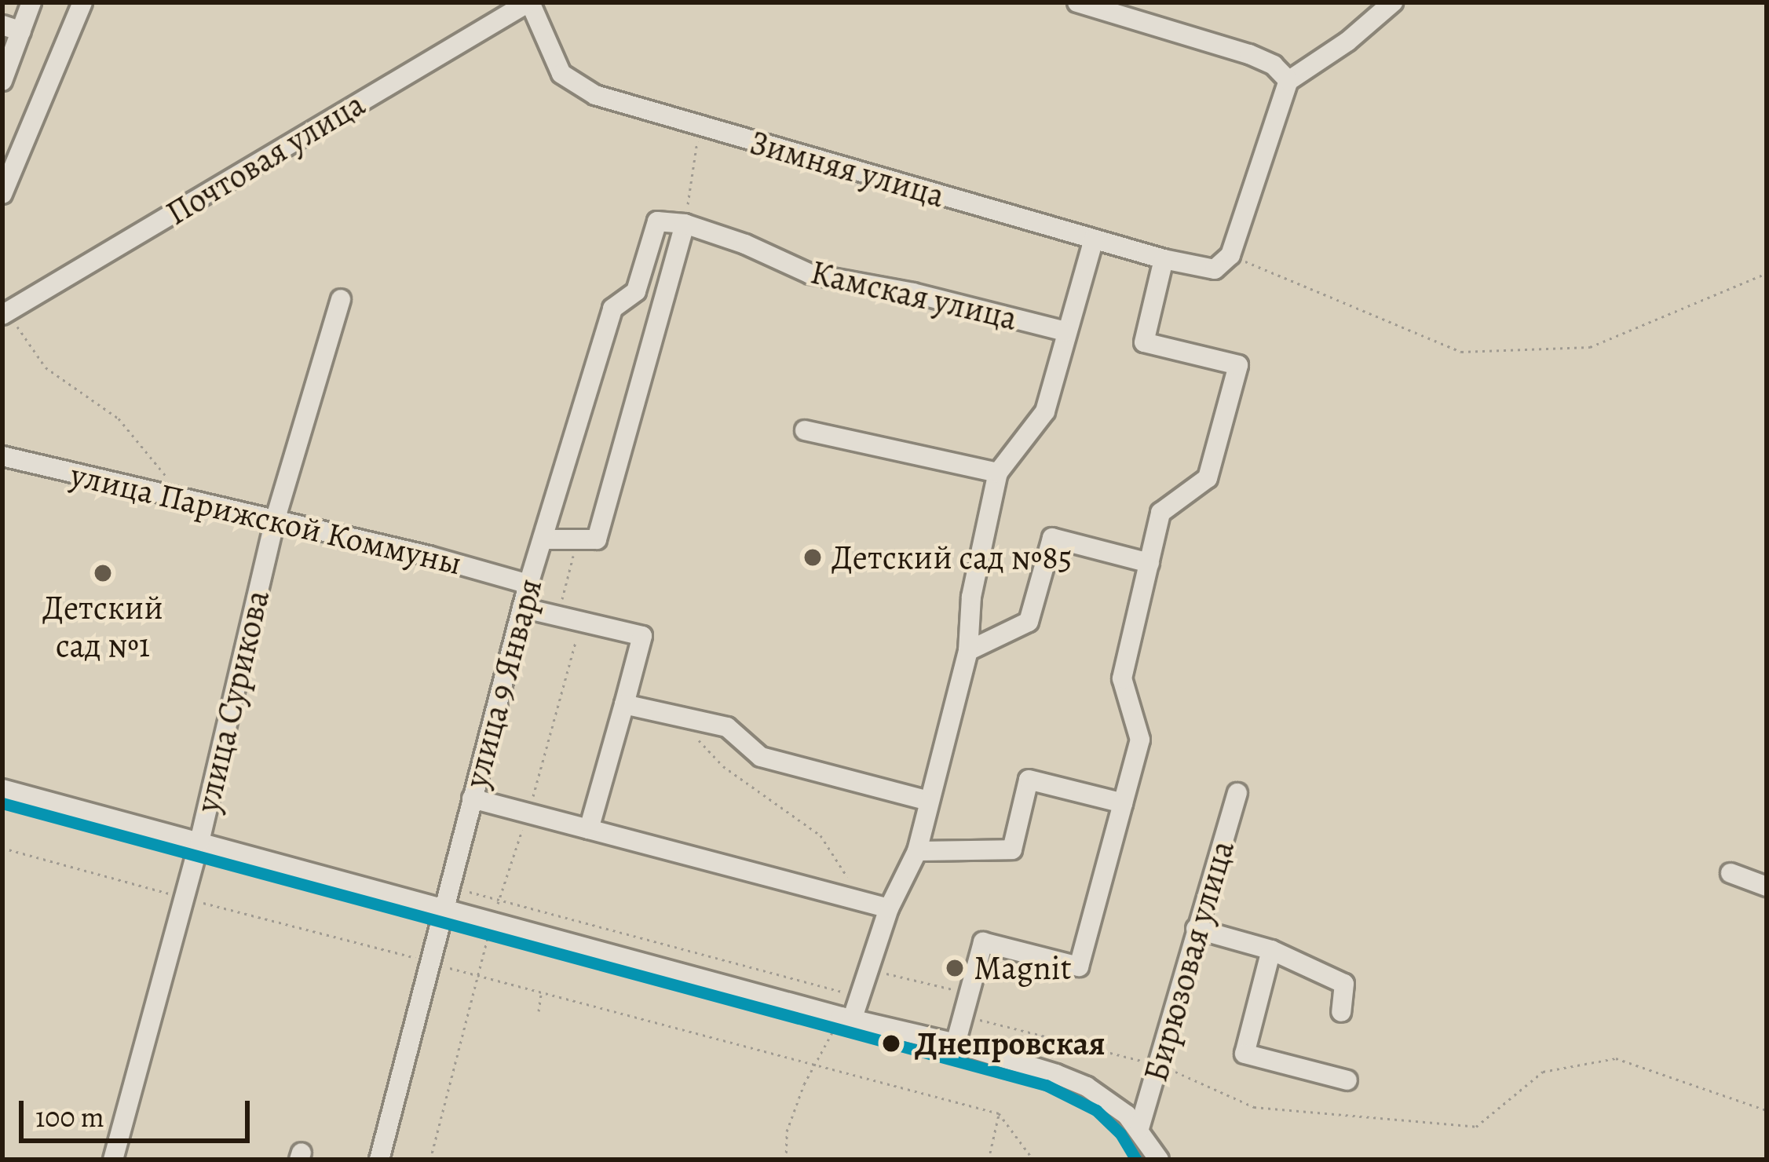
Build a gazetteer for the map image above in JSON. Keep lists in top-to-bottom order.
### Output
{
  "streets": {
    "street": [
      "Почтовая улица",
      "Зимняя улица",
      "Камская улица",
      "улица Парижской Коммуны",
      "улица 9 Января",
      "улица Сурикова",
      "Бирюзовая улица"
    ]
  },
  "crossings": [
    ["Почтовая улица", "Зимняя улица"],
    ["Камская улица", "улица 9 Января"],
    ["улица Парижской Коммуны", "улица 9 Января"],
    ["улица Парижской Коммуны", "улица Сурикова"]
  ],
  "places": [
    "Детский сад №85",
    "Детский сад №1",
    "Magnit",
    "Днепровская"
  ],
  "scale_bar": "100 m"
}
